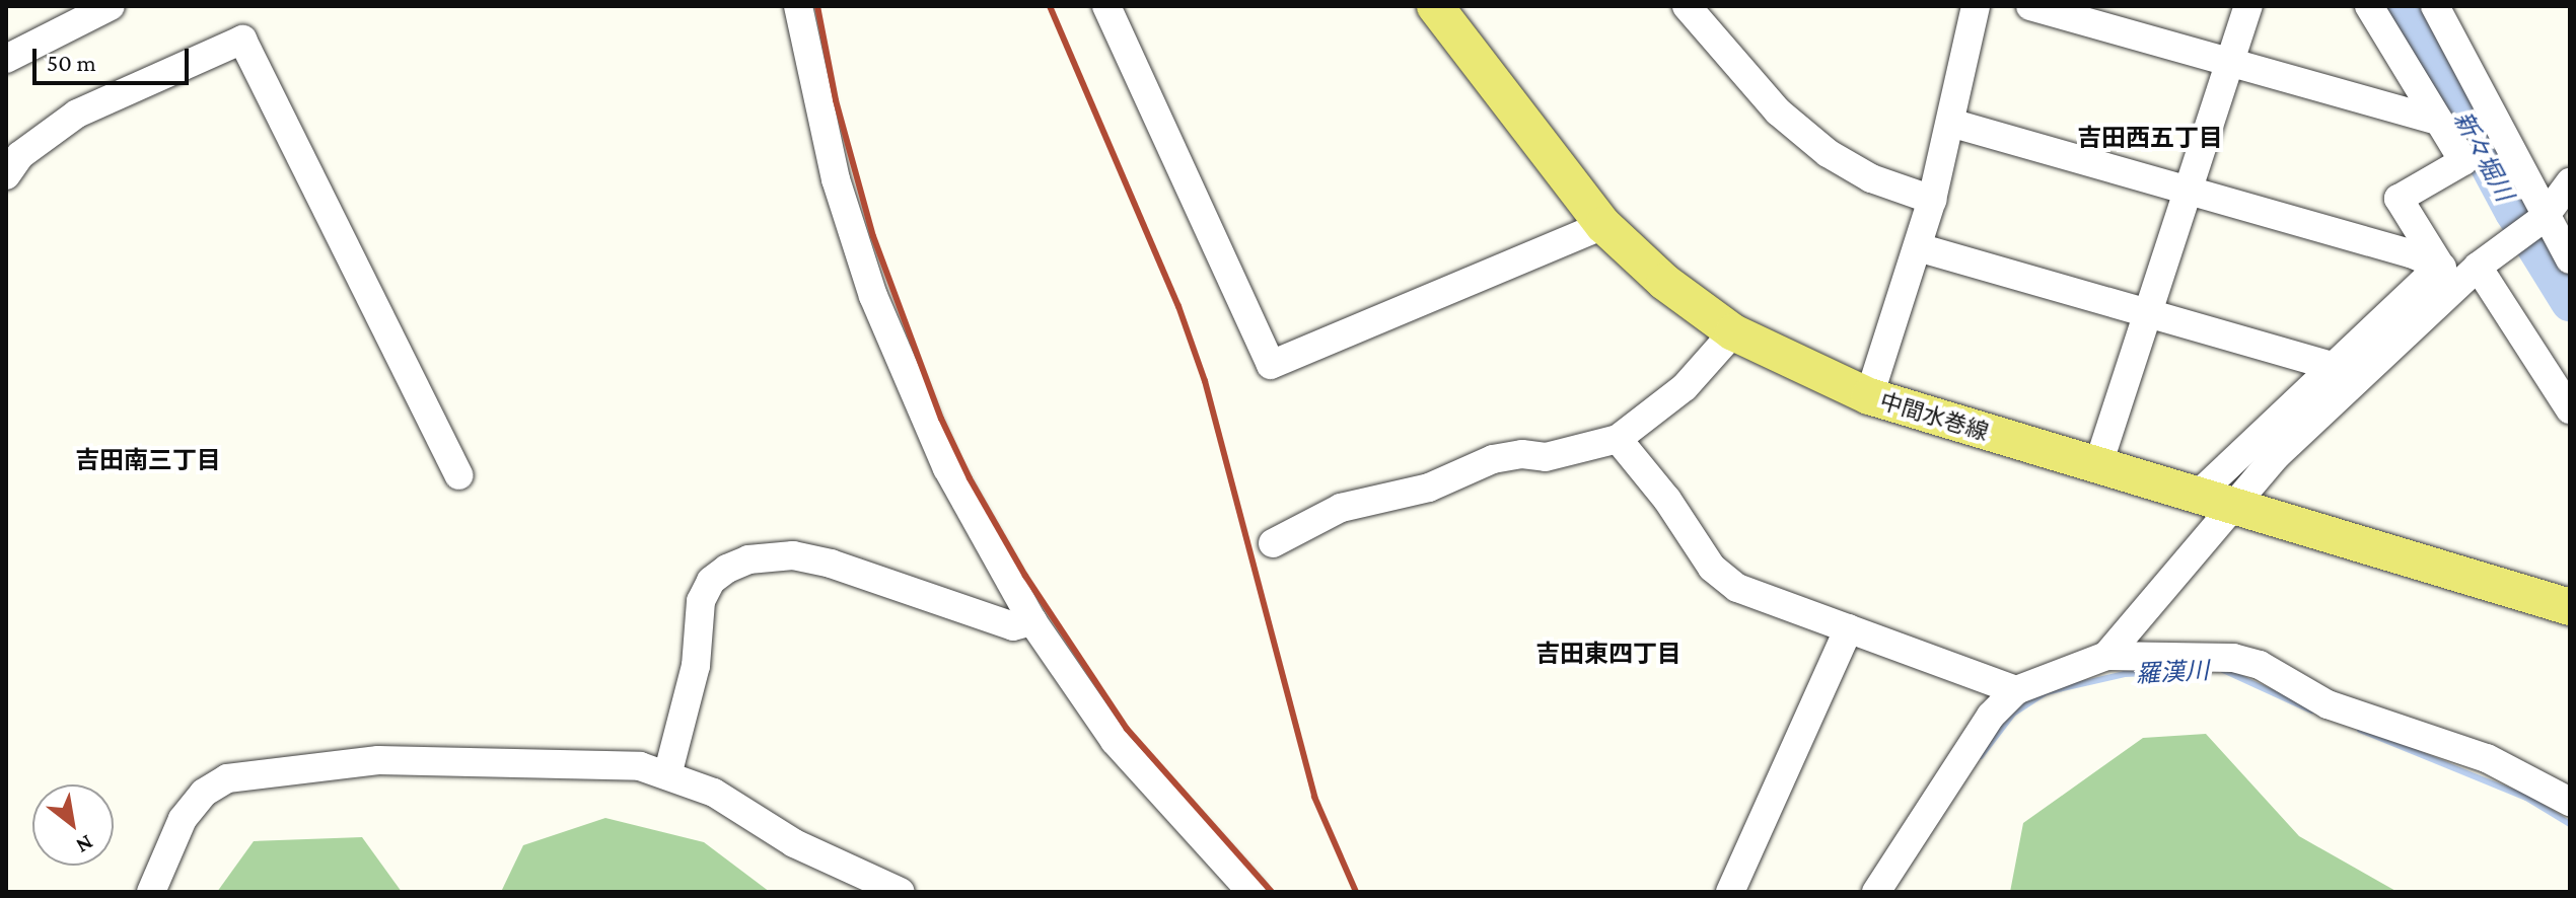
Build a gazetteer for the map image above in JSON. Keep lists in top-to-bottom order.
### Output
{
  "streets": {
    "main road": ["中間水巻線"]
  },
  "districts": ["吉田西五丁目", "吉田南三丁目", "吉田東四丁目"],
  "water": ["新々堀川", "羅漢川"],
  "scale_bar": "50 m",
  "north": "bottom right"
}
